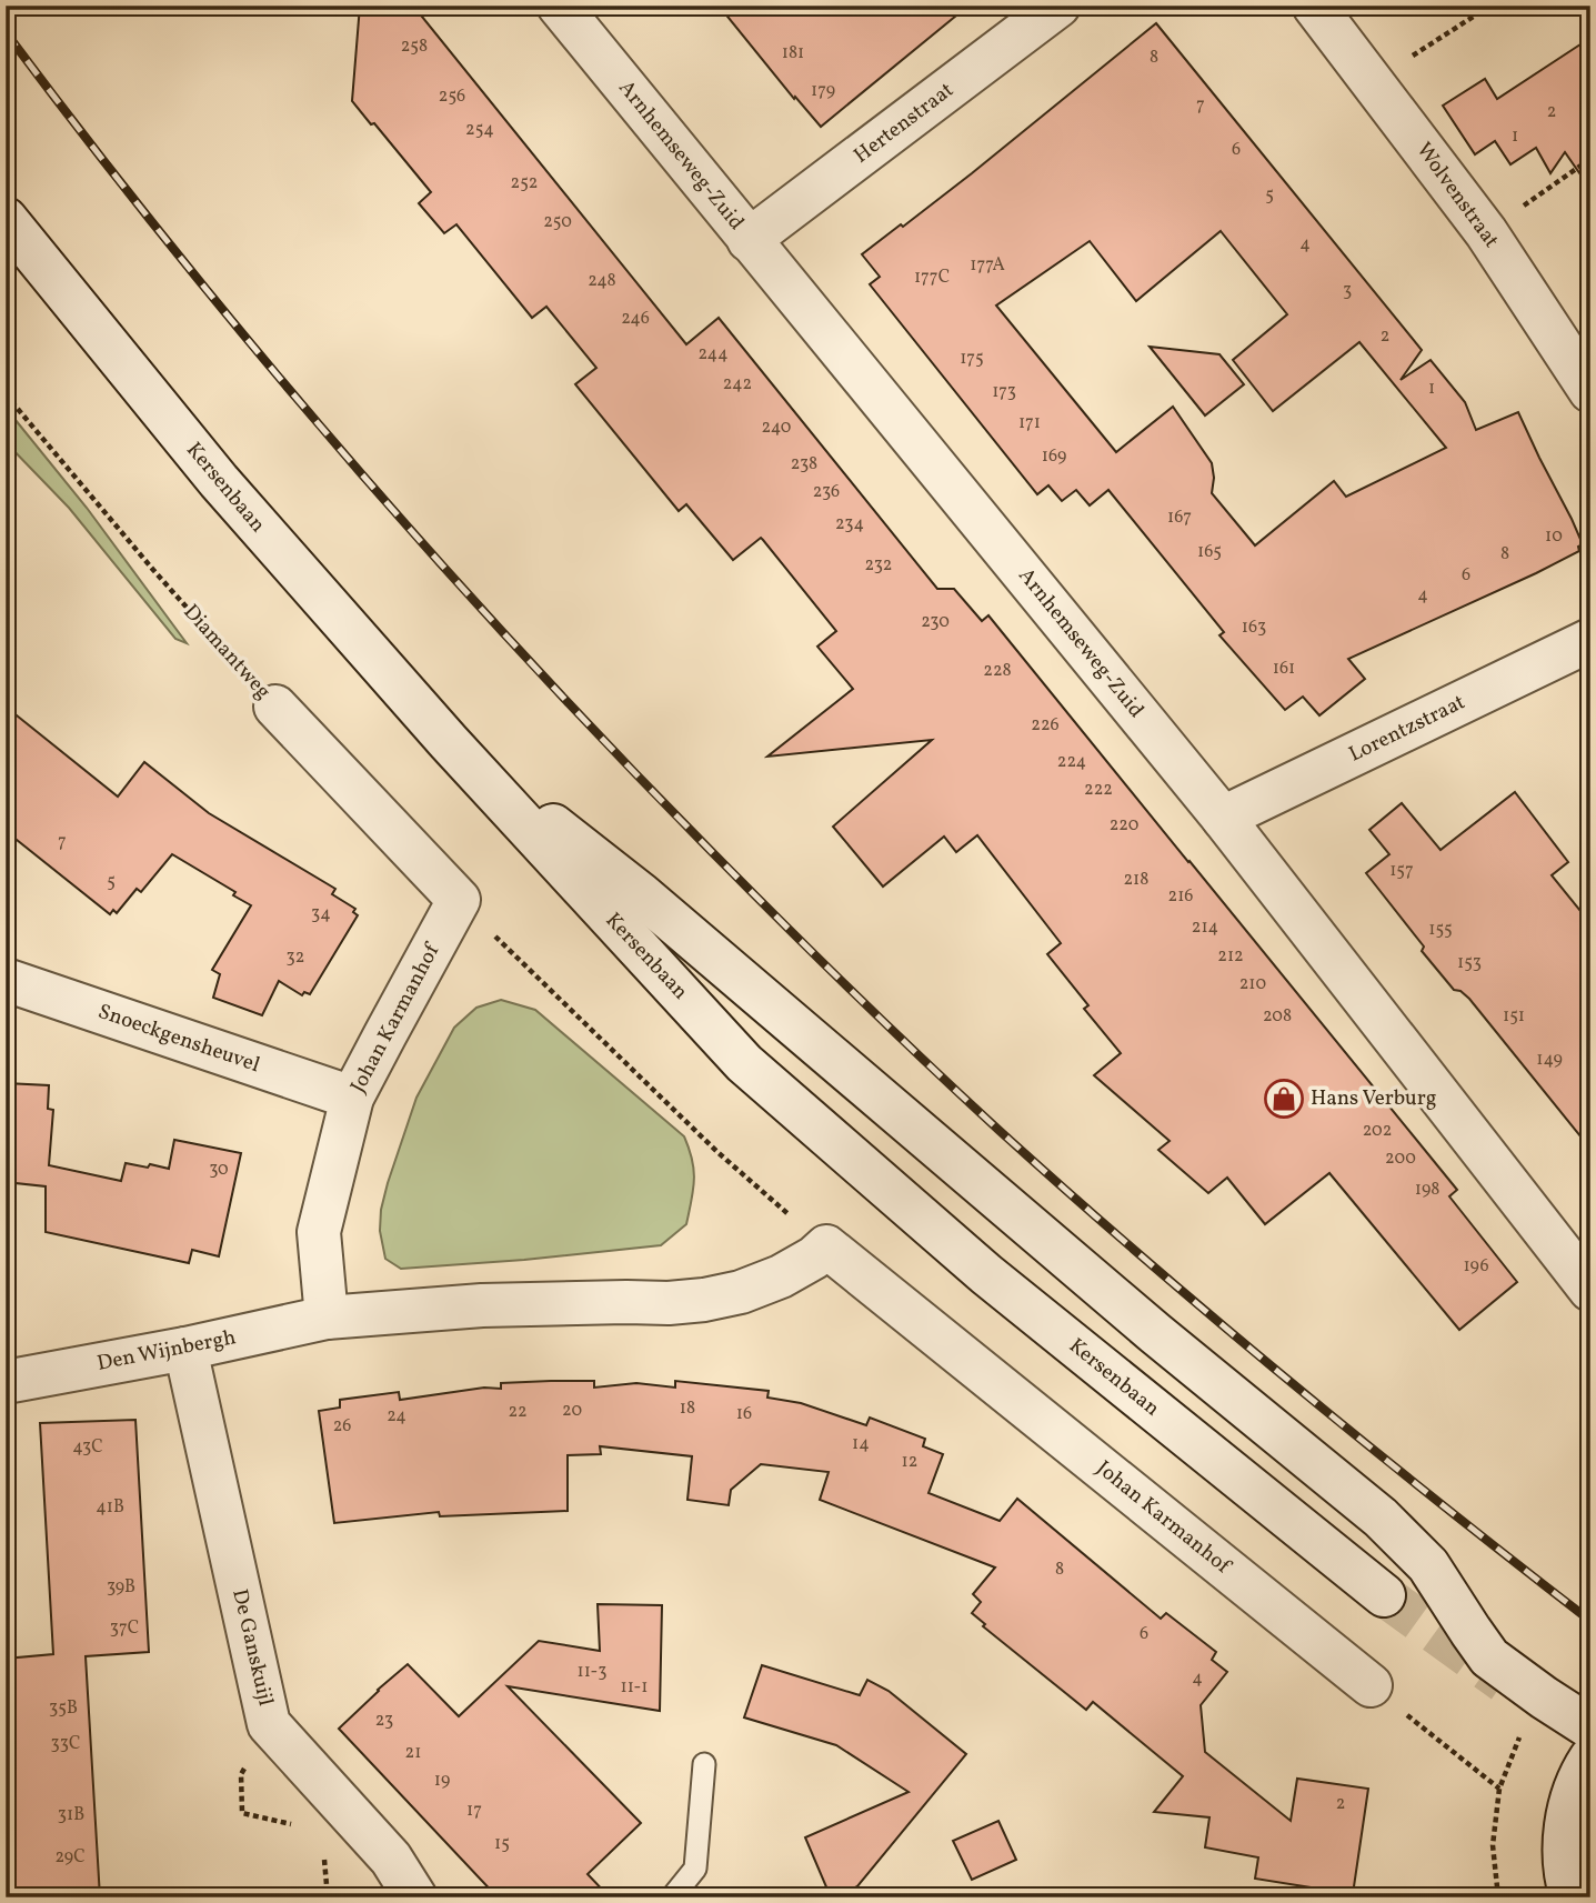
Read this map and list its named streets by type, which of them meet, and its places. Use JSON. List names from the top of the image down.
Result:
{
  "streets": {
    "street": [
      "Hertenstraat",
      "Arnhemseweg-Zuid",
      "Wolvenstraat",
      "Kersenbaan",
      "Diamantweg",
      "Lorentzstraat",
      "Johan Karmanhof",
      "Snoeckgensheuvel",
      "Den Wijnbergh",
      "De Ganskuijl"
    ]
  },
  "crossings": [
    ["Hertenstraat", "Arnhemseweg-Zuid"],
    ["Arnhemseweg-Zuid", "Lorentzstraat"],
    ["Diamantweg", "Johan Karmanhof"],
    ["Johan Karmanhof", "Snoeckgensheuvel"],
    ["Johan Karmanhof", "Den Wijnbergh"],
    ["Den Wijnbergh", "De Ganskuijl"]
  ],
  "places": {
    "shop": ["Hans Verburg"]
  },
  "house_numbers": [
    "258",
    "181",
    "8",
    "179",
    "256",
    "7",
    "2",
    "254",
    "1",
    "6",
    "252",
    "5",
    "250",
    "4",
    "177A",
    "177C",
    "248",
    "3",
    "246",
    "2",
    "244",
    "175",
    "242",
    "1",
    "173",
    "171",
    "240",
    "169",
    "238",
    "236",
    "167",
    "234",
    "10",
    "165",
    "8",
    "232",
    "6",
    "4",
    "230",
    "163",
    "161",
    "228",
    "226",
    "224",
    "222",
    "220",
    "7",
    "157",
    "218",
    "5",
    "216",
    "34",
    "214",
    "155",
    "212",
    "32",
    "153",
    "210",
    "208",
    "151",
    "149",
    "202",
    "200",
    "30",
    "198",
    "196",
    "18",
    "20",
    "22",
    "16",
    "24",
    "26",
    "14",
    "43C",
    "12",
    "41B",
    "8",
    "39B",
    "37C",
    "6",
    "11-3",
    "4",
    "11-1",
    "35B",
    "23",
    "33C",
    "21",
    "19",
    "2",
    "17",
    "31B",
    "15",
    "29C"
  ]
}
